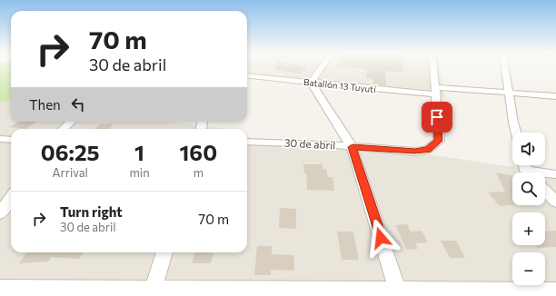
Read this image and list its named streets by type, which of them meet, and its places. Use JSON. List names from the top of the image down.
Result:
{
  "streets": {
    "street": ["Batallón 13 Tuyutí", "30 de abril"]
  },
  "crossings": [
    ["Batallón 13 Tuyutí", "30 de abril"]
  ],
  "page": {
    "turn": ["70 m", "30 de abril"],
    "then": "Then",
    "eta": [
      "06:25",
      "Arrival",
      "1",
      "min",
      "160",
      "m"
    ],
    "map_buttons": ["+", "−"],
    "list": [
      {
        "name": "Turn right",
        "note": "30 de abril",
        "value": "70 m"
      }
    ]
  }
}
